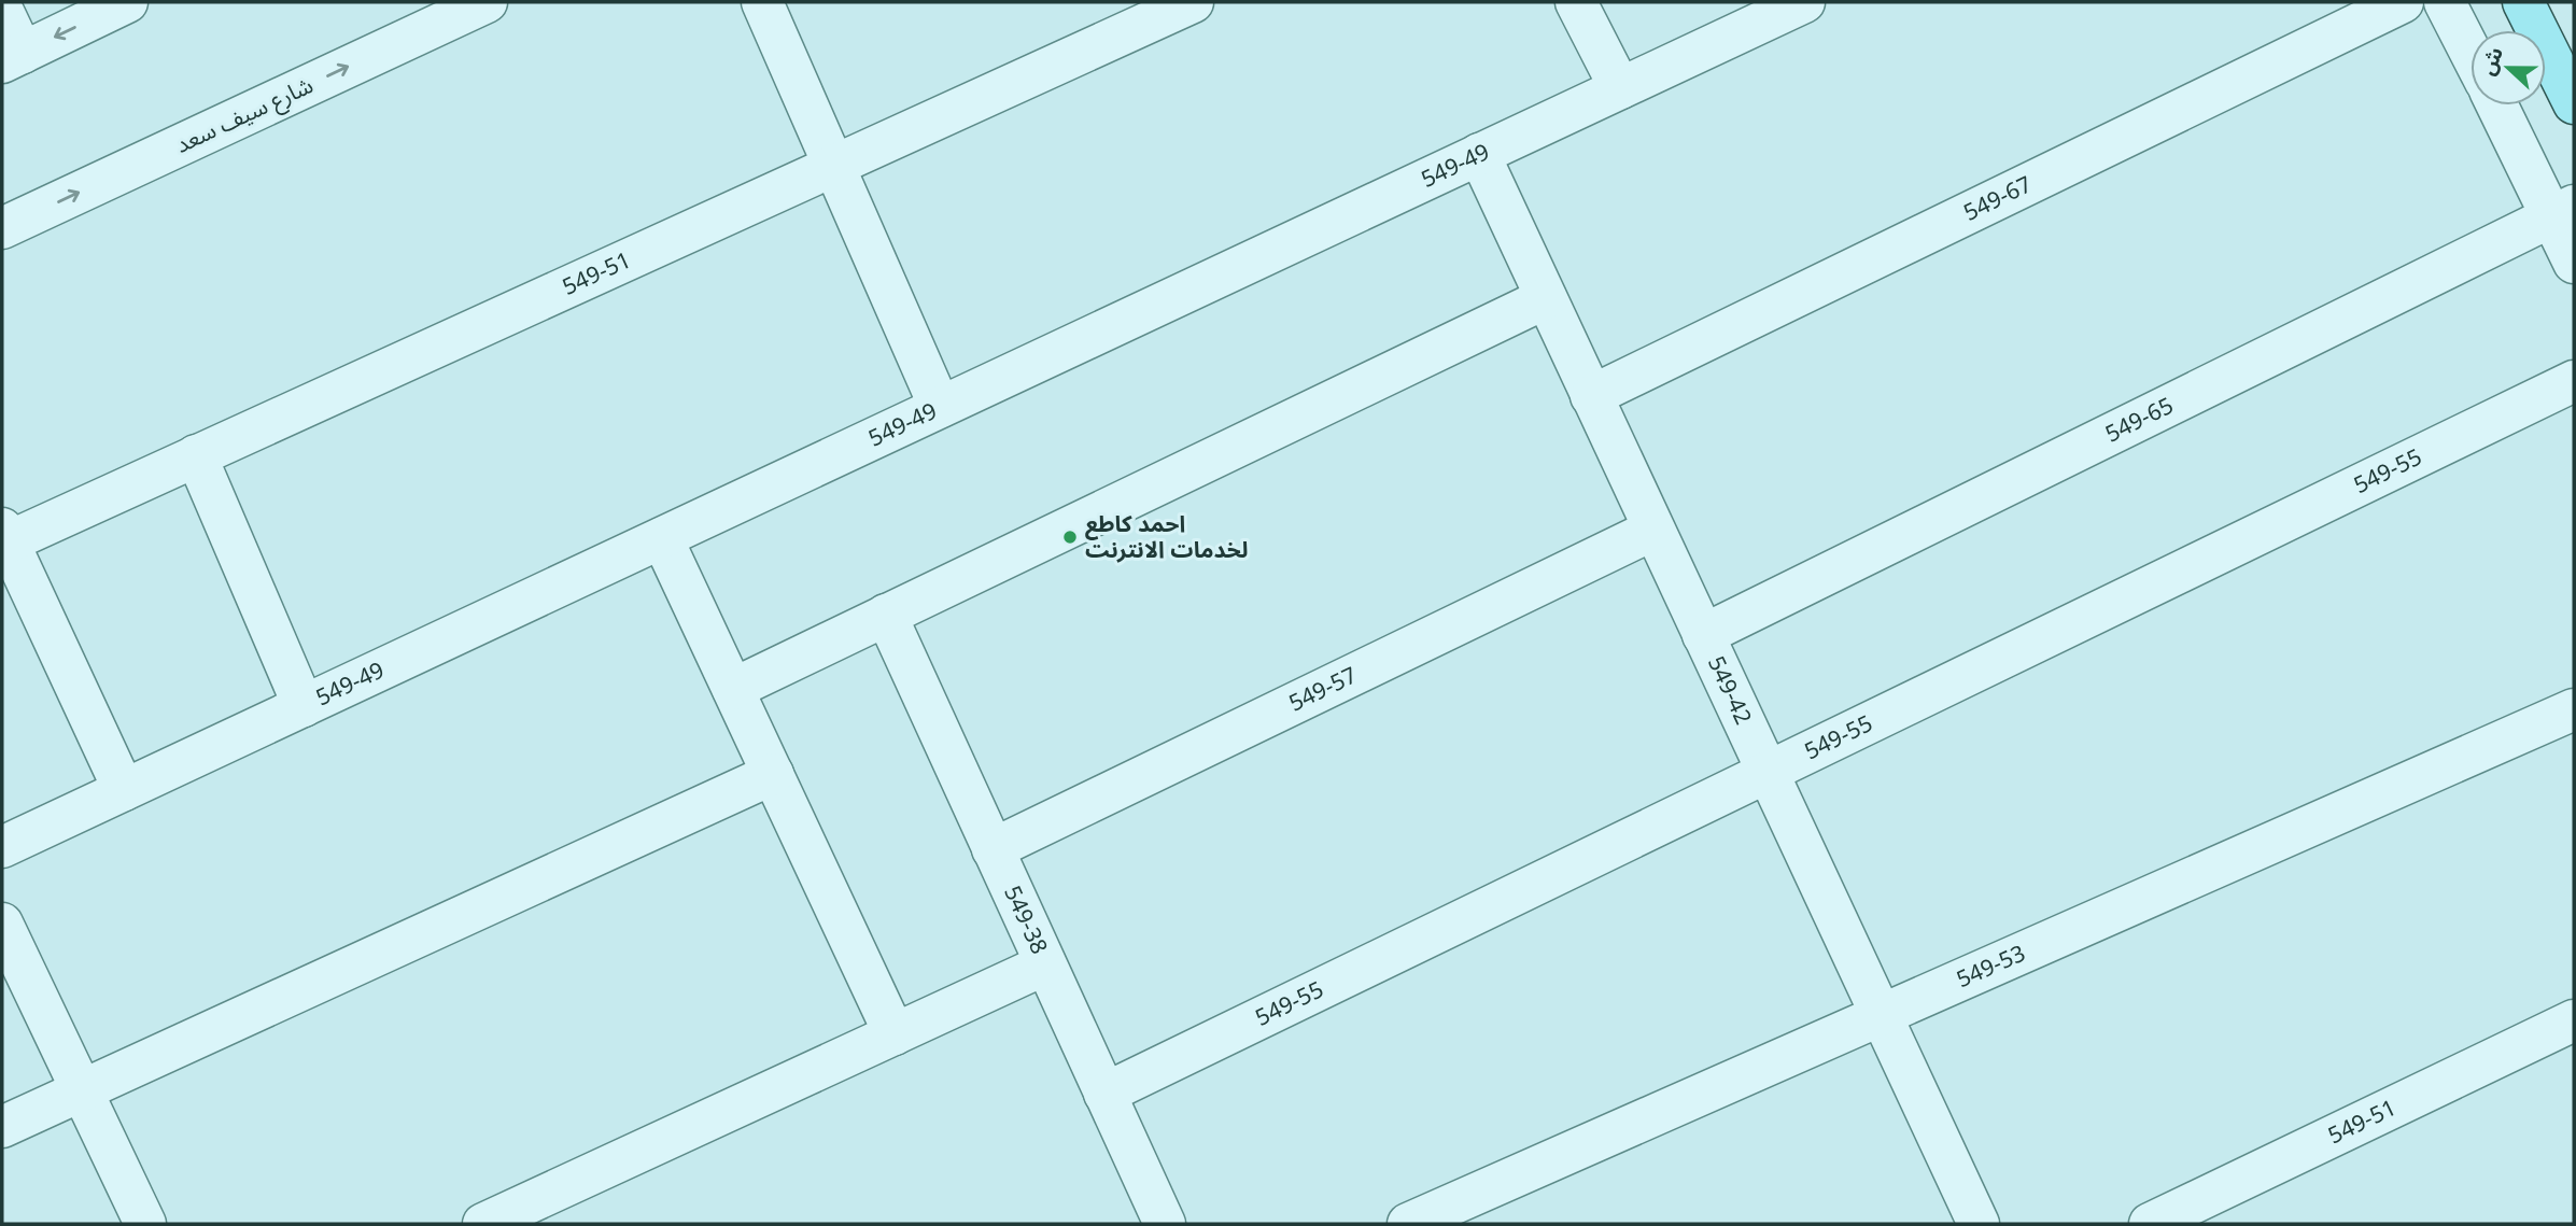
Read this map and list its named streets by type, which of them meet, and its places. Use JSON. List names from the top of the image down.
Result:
{
  "streets": {
    "street": [
      "شارع سيف سعد",
      "549-49",
      "549-67",
      "549-51",
      "549-65",
      "549-55",
      "549-57",
      "549-42",
      "549-38",
      "549-53"
    ]
  },
  "crossings": [
    ["549-49", "549-42"],
    ["549-67", "549-42"],
    ["549-65", "549-42"],
    ["549-55", "549-42"],
    ["549-55", "549-38"],
    ["549-57", "549-42"],
    ["549-57", "549-38"],
    ["549-42", "549-53"]
  ],
  "one_way": ["شارع سيف سعد"],
  "places": ["احمد كاطع لخدمات الانترنت"],
  "north": "left"
}
